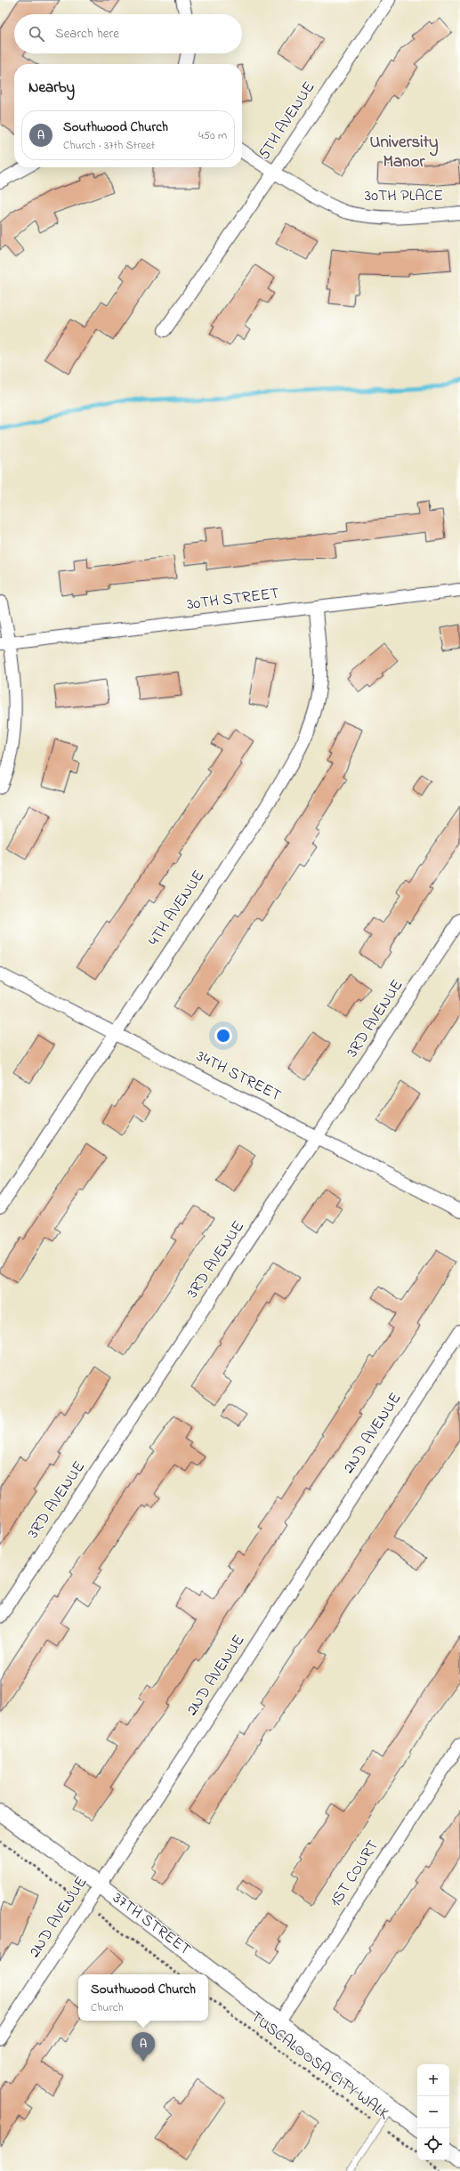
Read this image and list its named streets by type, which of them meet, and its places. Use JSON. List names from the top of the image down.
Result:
{
  "streets": {
    "street": [
      "5TH AVENUE",
      "30TH PLACE",
      "30TH STREET",
      "4TH AVENUE",
      "3RD AVENUE",
      "34TH STREET",
      "2ND AVENUE",
      "1ST COURT",
      "37TH STREET"
    ],
    "path": ["TUSCALOOSA CITY WALK"]
  },
  "crossings": [
    ["5TH AVENUE", "30TH PLACE"],
    ["30TH STREET", "4TH AVENUE"],
    ["4TH AVENUE", "34TH STREET"],
    ["3RD AVENUE", "34TH STREET"],
    ["2ND AVENUE", "37TH STREET"],
    ["1ST COURT", "37TH STREET"]
  ],
  "districts": ["University Manor"],
  "page": {
    "search": "Search here",
    "heading": "Nearby",
    "list": [
      {
        "mark": "A",
        "name": "Southwood Church",
        "note": "Church · 37th Street",
        "value": "450 m"
      }
    ],
    "popup": ["Southwood Church", "Church"],
    "pins": "A",
    "map_buttons": ["+", "−"]
  }
}
